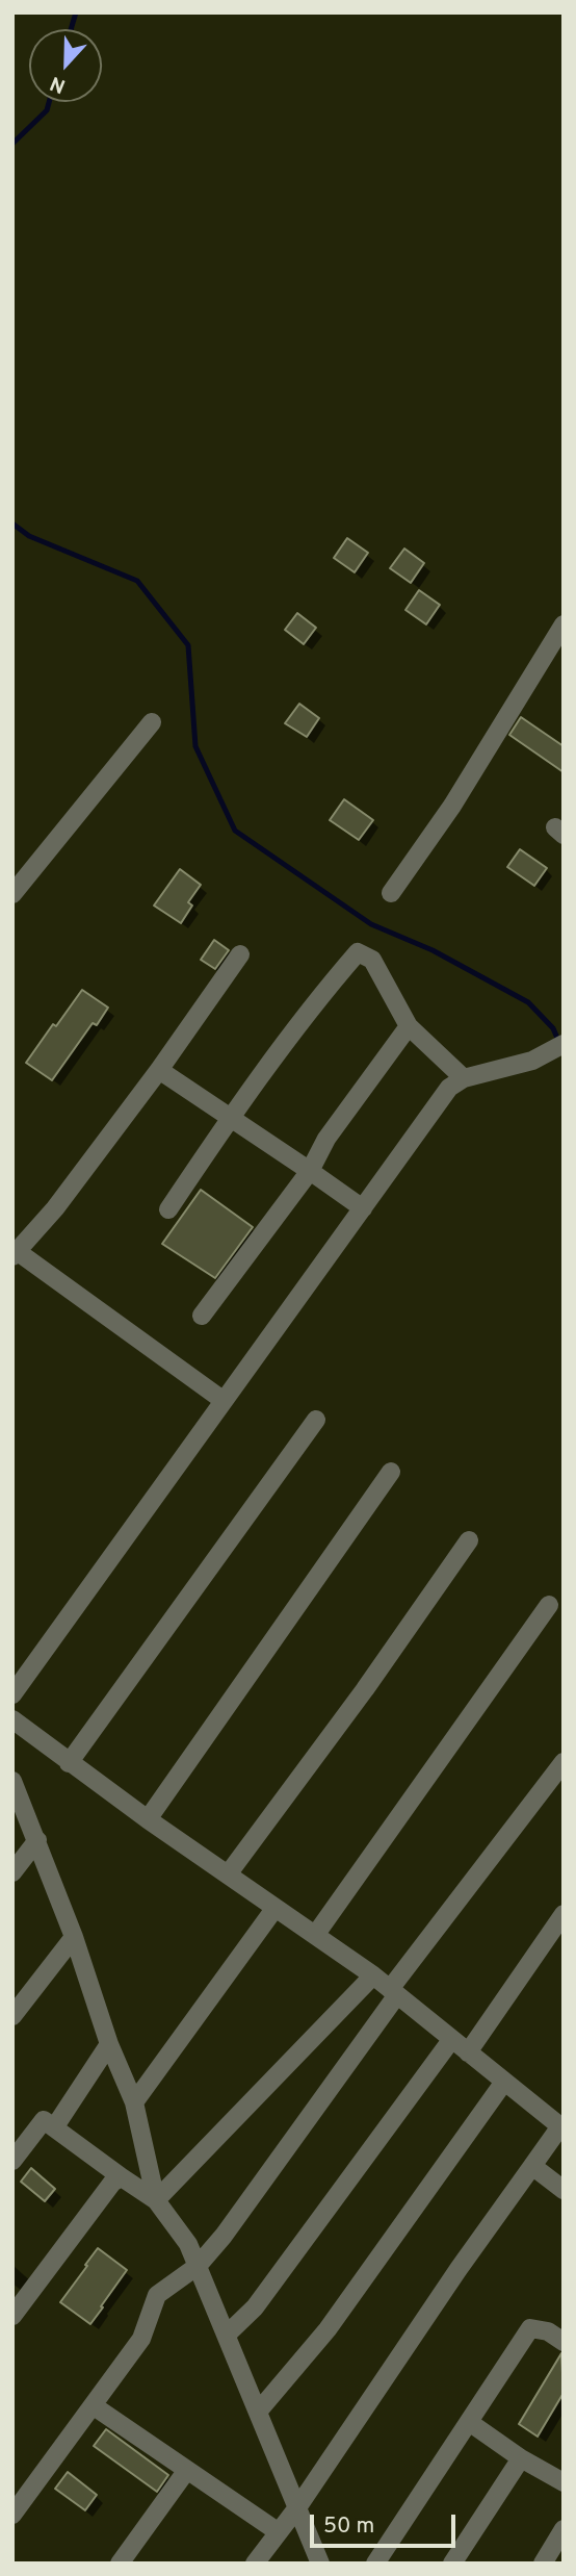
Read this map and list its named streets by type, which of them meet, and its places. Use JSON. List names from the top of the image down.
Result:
{
  "scale_bar": "50 m",
  "north": "bottom"
}
